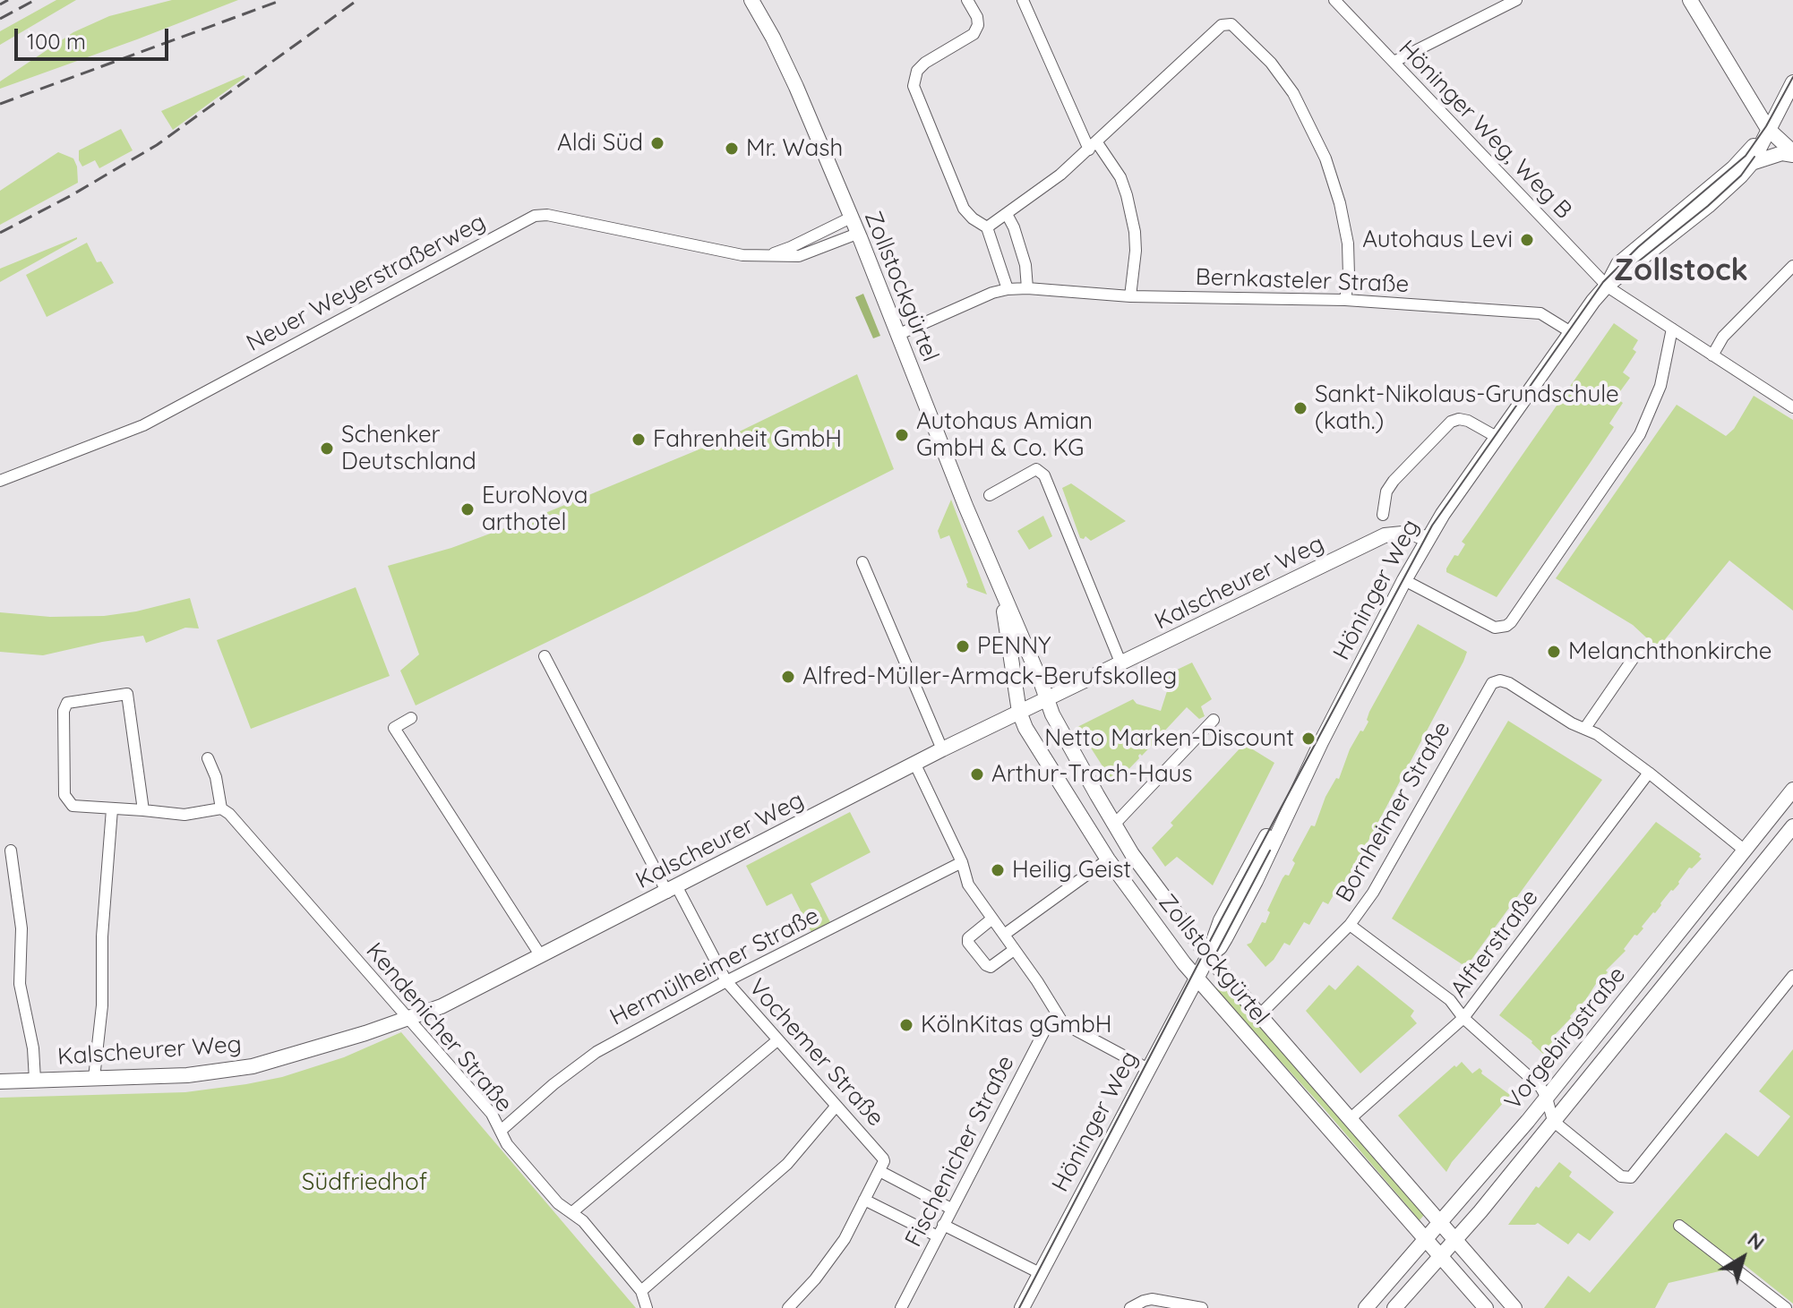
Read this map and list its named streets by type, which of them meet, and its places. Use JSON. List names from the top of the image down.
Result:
{
  "streets": {
    "street": [
      "Höninger Weg, Weg B",
      "Bernkasteler Straße",
      "Neuer Weyerstraßerweg",
      "Zollstockgürtel",
      "Kalscheurer Weg",
      "Höninger Weg",
      "Bornheimer Straße",
      "Alfterstraße",
      "Hermülheimer Straße",
      "Kendenicher Straße",
      "Vorgebirgstraße",
      "Vochemer Straße",
      "Fischenicher Straße"
    ]
  },
  "crossings": [
    ["Höninger Weg, Weg B", "Höninger Weg"],
    ["Bernkasteler Straße", "Zollstockgürtel"],
    ["Bernkasteler Straße", "Höninger Weg"],
    ["Neuer Weyerstraßerweg", "Zollstockgürtel"],
    ["Zollstockgürtel", "Kalscheurer Weg"],
    ["Zollstockgürtel", "Höninger Weg"],
    ["Zollstockgürtel", "Bornheimer Straße"],
    ["Zollstockgürtel", "Alfterstraße"],
    ["Zollstockgürtel", "Vorgebirgstraße"],
    ["Kalscheurer Weg", "Höninger Weg"],
    ["Kalscheurer Weg", "Kendenicher Straße"],
    ["Kalscheurer Weg", "Vochemer Straße"],
    ["Hermülheimer Straße", "Kendenicher Straße"],
    ["Hermülheimer Straße", "Vochemer Straße"]
  ],
  "districts": ["Zollstock"],
  "parks": ["Südfriedhof"],
  "places": [
    "Aldi Süd",
    "Mr. Wash",
    "Autohaus Levi",
    "Sankt-Nikolaus-Grundschule (kath.)",
    "Autohaus Amian GmbH & Co. KG",
    "Fahrenheit GmbH",
    "Schenker Deutschland",
    "EuroNova arthotel",
    "PENNY",
    "Melanchthonkirche",
    "Alfred-Müller-Armack-Berufskolleg",
    "Netto Marken-Discount",
    "Arthur-Trach-Haus",
    "Heilig Geist",
    "KölnKitas gGmbH"
  ],
  "scale_bar": "100 m",
  "north": "top right"
}
